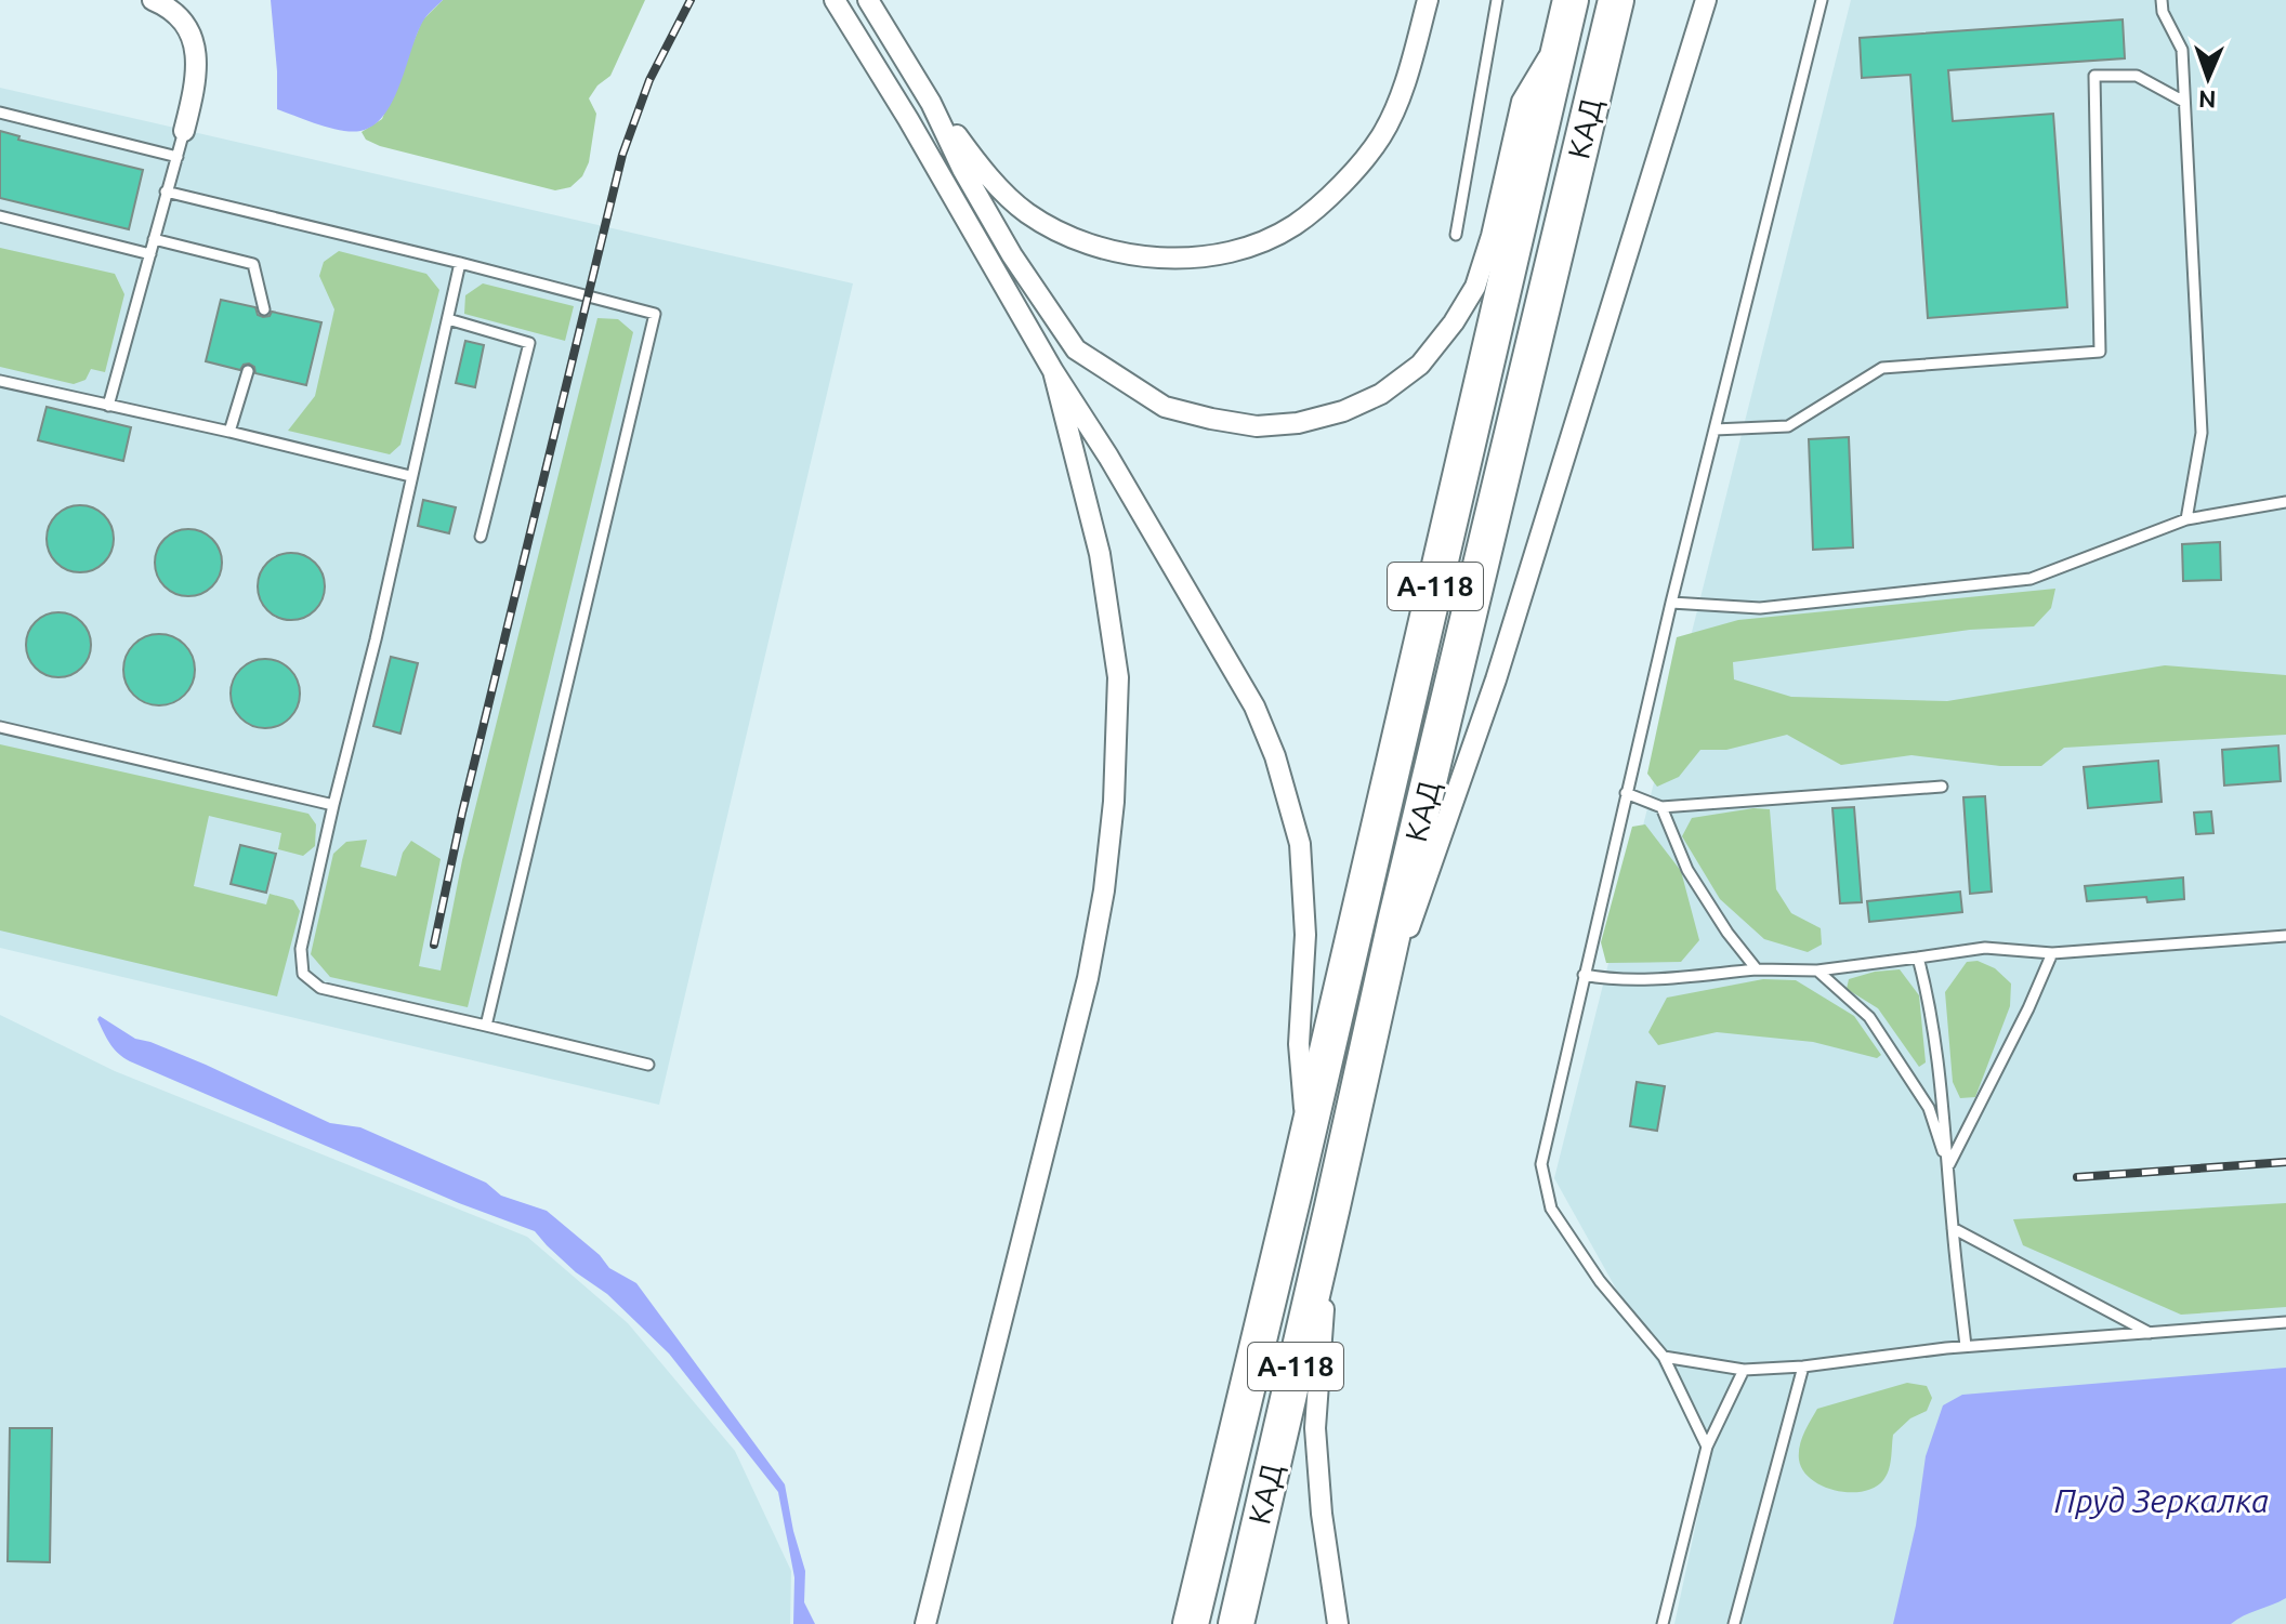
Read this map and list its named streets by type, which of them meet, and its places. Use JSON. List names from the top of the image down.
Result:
{
  "streets": {
    "highway": ["КАД", "А-118"]
  },
  "water": ["Пруд Зеркалка"],
  "north": "bottom"
}
